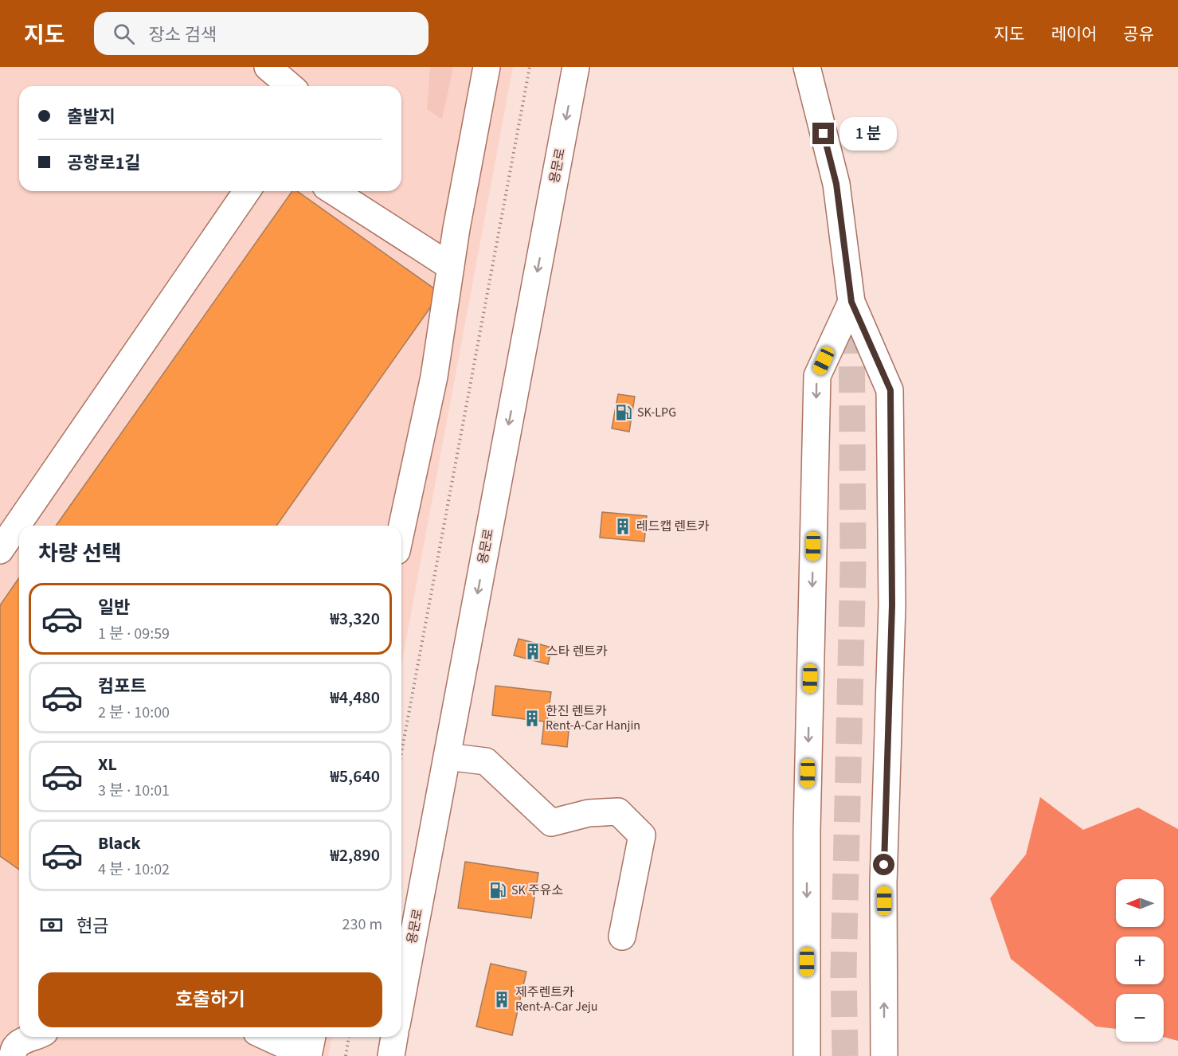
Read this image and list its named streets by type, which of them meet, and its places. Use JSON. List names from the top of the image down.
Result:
{
  "streets": {
    "street": ["용문로"]
  },
  "places": {
    "fuel station": ["SK-LPG", "SK 주유소"],
    "building": [
      "레드캡 렌트카",
      "스타 렌트카",
      "한진 렌트카 Rent-A-Car Hanjin",
      "제주렌트카 Rent-A-Car Jeju"
    ]
  },
  "north": "left",
  "page": {
    "header": "지도",
    "search": "장소 검색",
    "nav": ["지도", "레이어", "공유"],
    "banner": ["출발지", "공항로1길"],
    "bubble": "1 분",
    "heading": "차량 선택",
    "list": [
      {
        "name": "일반",
        "note": "1 분 · 09:59",
        "value": "₩3,320"
      },
      {
        "name": "컴포트",
        "note": "2 분 · 10:00",
        "value": "₩4,480"
      },
      {
        "name": "XL",
        "note": "3 분 · 10:01",
        "value": "₩5,640"
      },
      {
        "name": "Black",
        "note": "4 분 · 10:02",
        "value": "₩2,890"
      }
    ],
    "map_buttons": ["+", "−"],
    "pay": ["현금", "230 m"],
    "buttons": "호출하기"
  }
}
